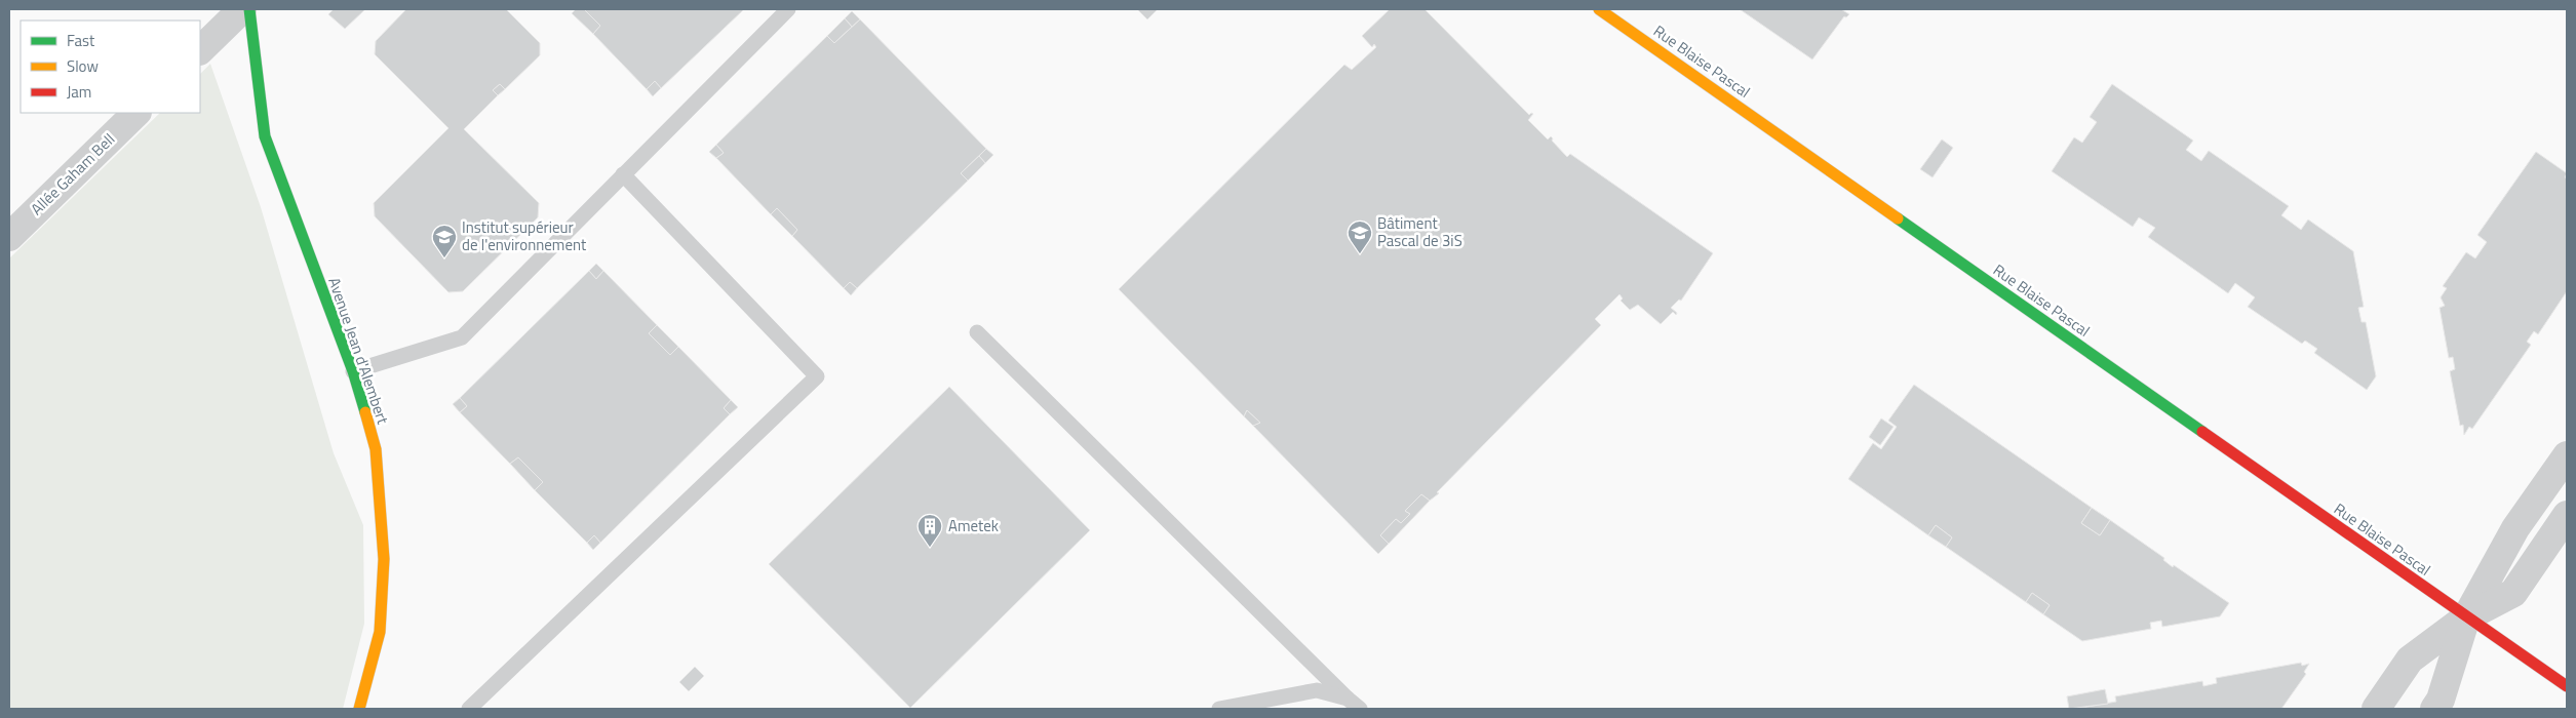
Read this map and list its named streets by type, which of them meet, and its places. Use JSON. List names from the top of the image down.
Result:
{
  "streets": {
    "street": ["Rue Blaise Pascal", "Allée Gaham Bell", "Avenue Jean d'Alembert"]
  },
  "places": {
    "school or university": ["Bâtiment Pascal de 3iS", "Institut supérieur de l'environnement"],
    "building": ["Ametek"]
  },
  "legend": ["Fast", "Slow", "Jam"]
}
